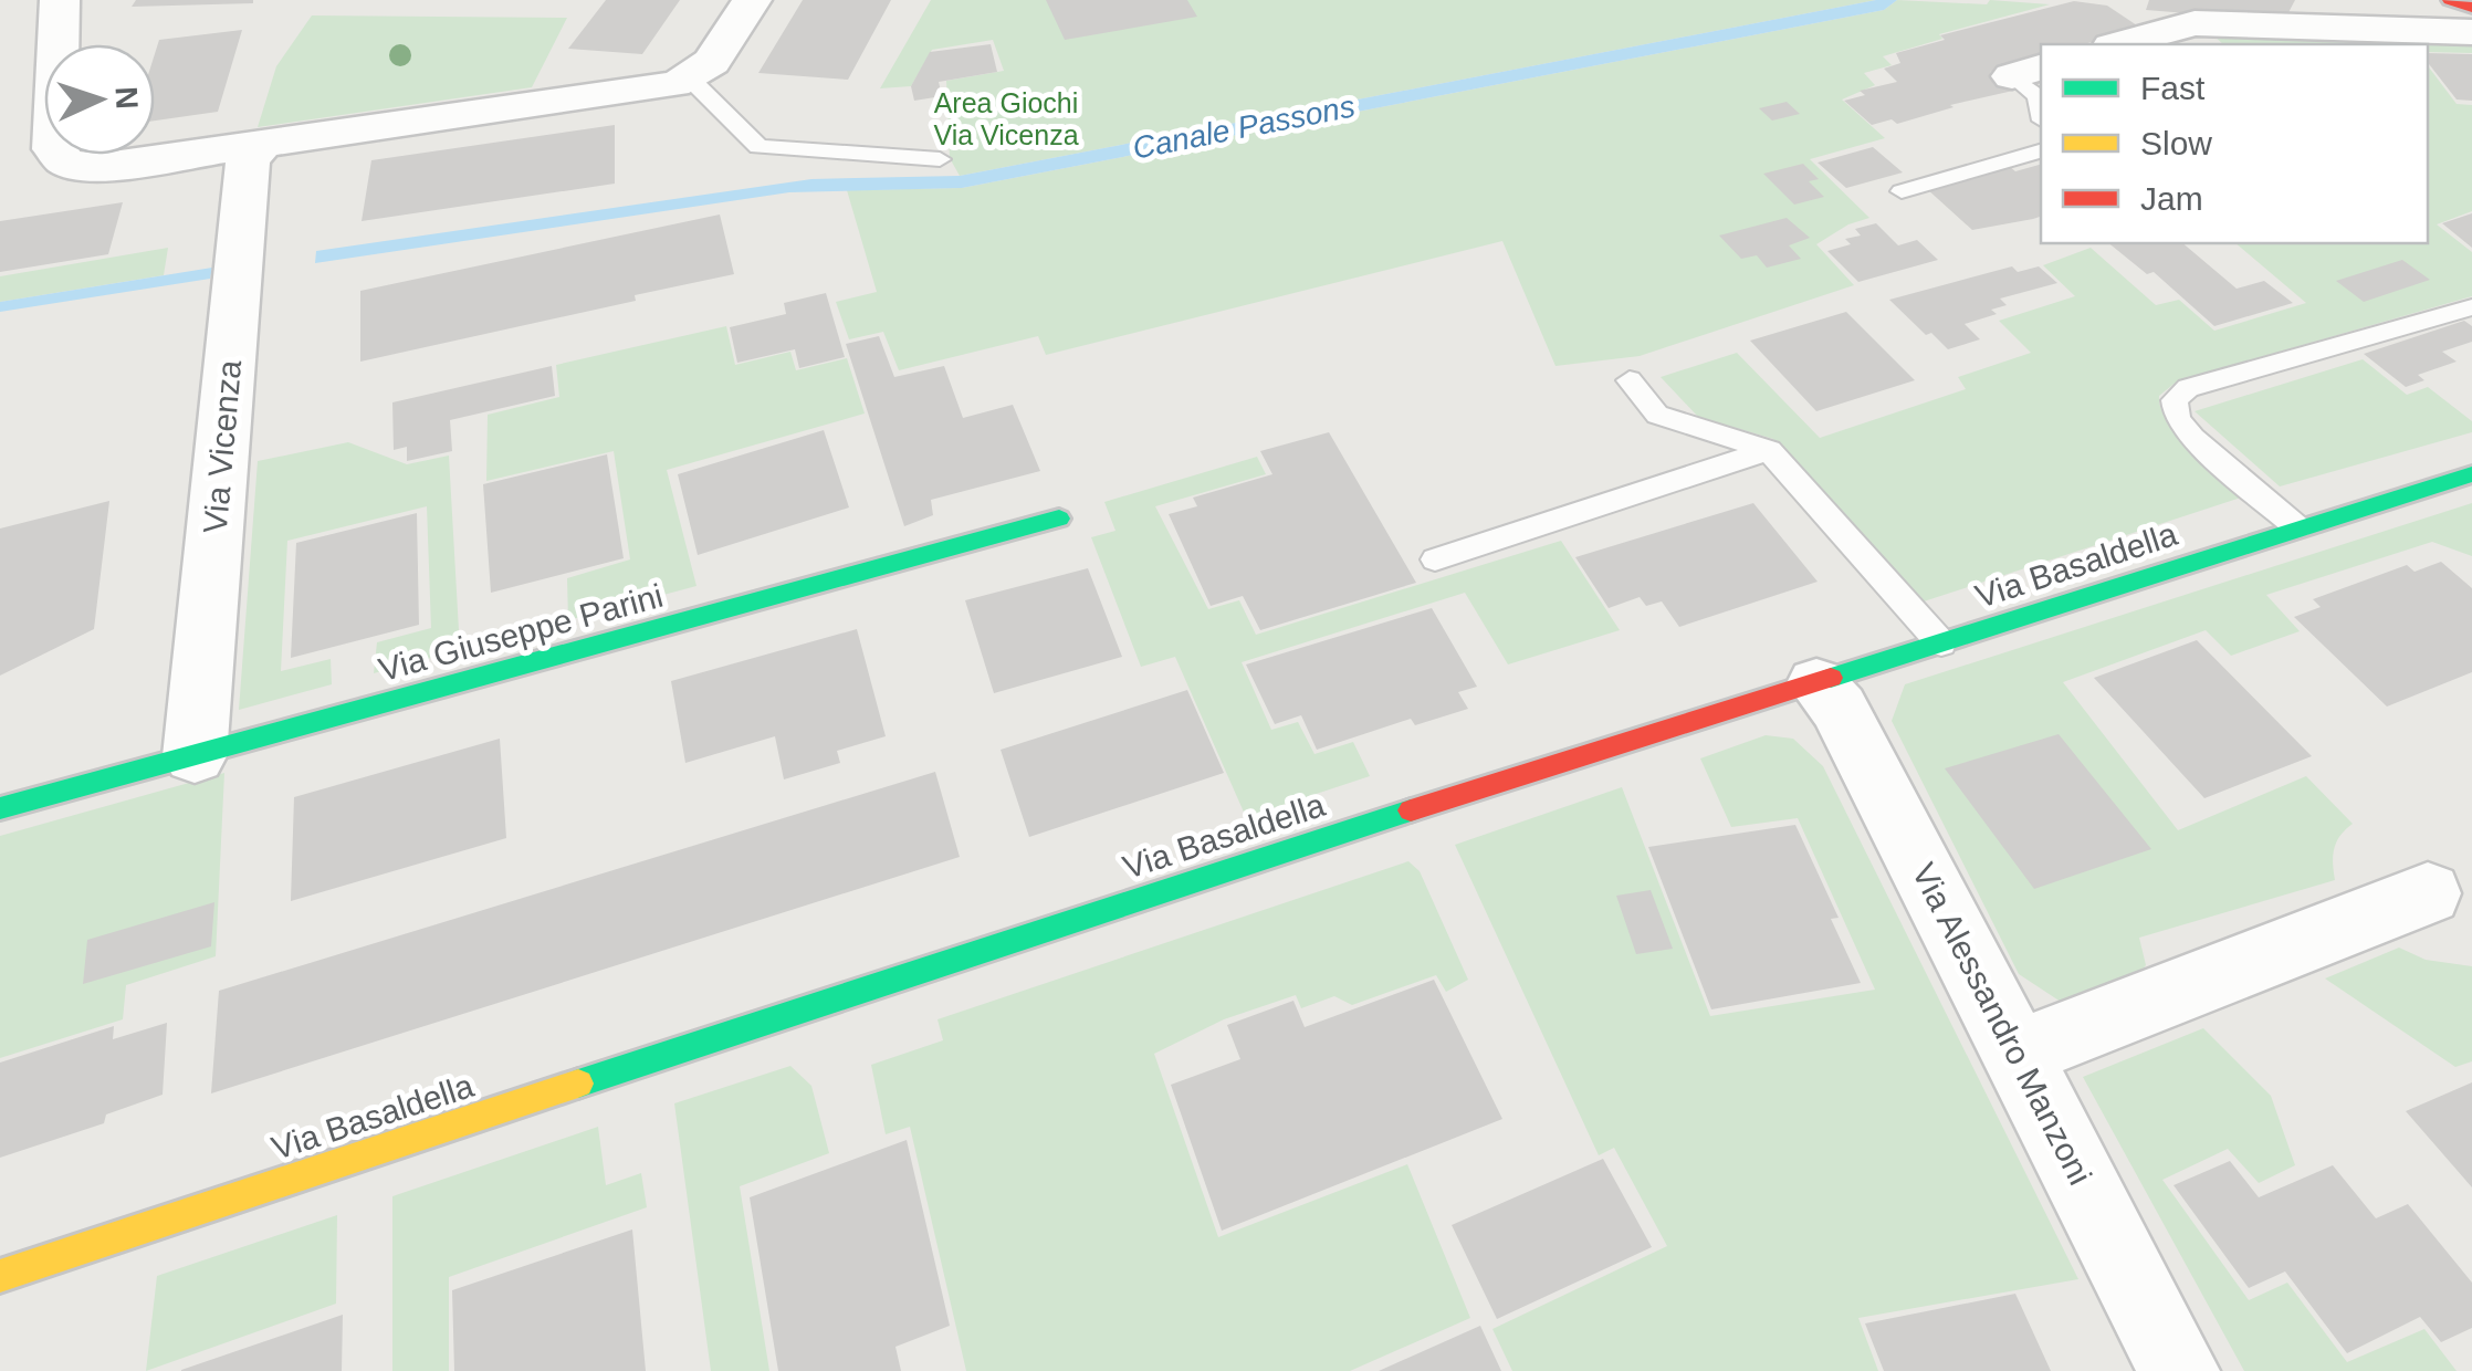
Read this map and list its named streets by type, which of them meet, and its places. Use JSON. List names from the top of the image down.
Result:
{
  "streets": {
    "street": [
      "Via Vicenza",
      "Via Basaldella",
      "Via Giuseppe Parini",
      "Via Alessandro Manzoni"
    ]
  },
  "crossings": [
    ["Via Vicenza", "Via Giuseppe Parini"],
    ["Via Basaldella", "Via Alessandro Manzoni"]
  ],
  "water": ["Canale Passons"],
  "parks": ["Area Giochi Via Vicenza"],
  "legend": ["Fast", "Slow", "Jam"],
  "north": "right"
}
